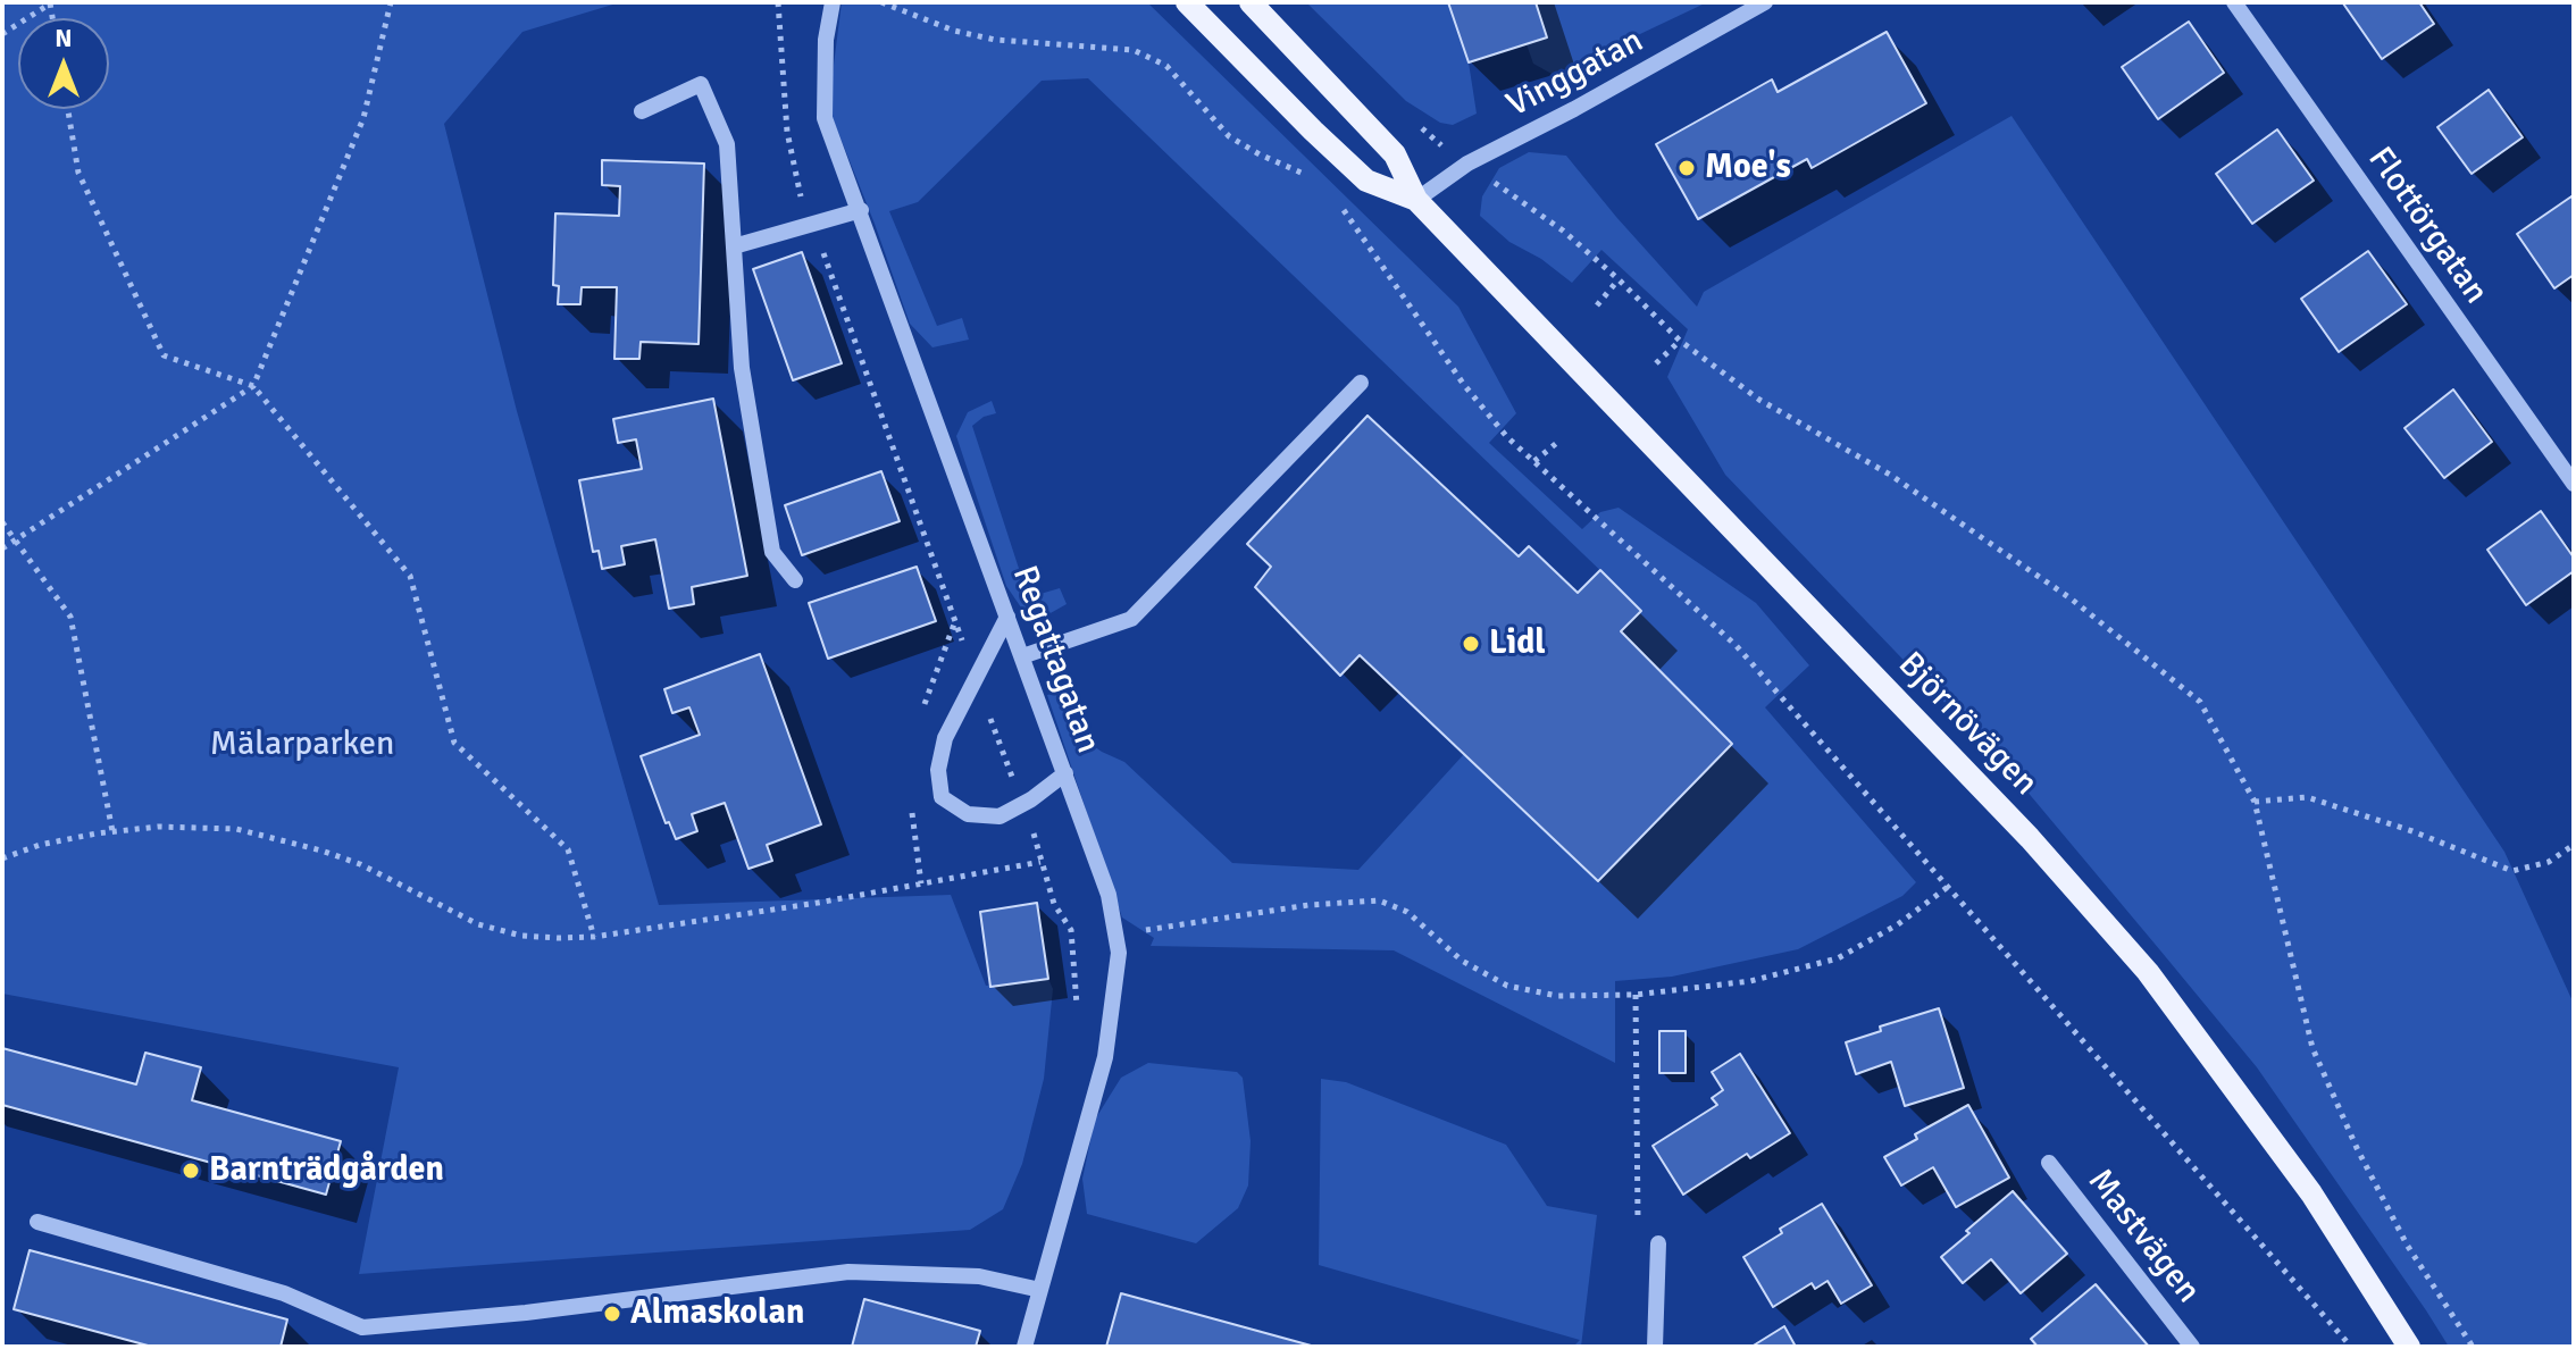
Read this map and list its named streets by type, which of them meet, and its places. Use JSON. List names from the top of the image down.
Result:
{
  "streets": {
    "main road": ["Björnövägen"],
    "street": [
      "Vinggatan",
      "Flottörgatan",
      "Regattagatan",
      "Mastvägen"
    ]
  },
  "crossings": [
    ["Vinggatan", "Björnövägen"]
  ],
  "parks": ["Mälarparken"],
  "places": [
    "Moe's",
    "Lidl",
    "Barnträdgården",
    "Almaskolan"
  ],
  "north": "top"
}
